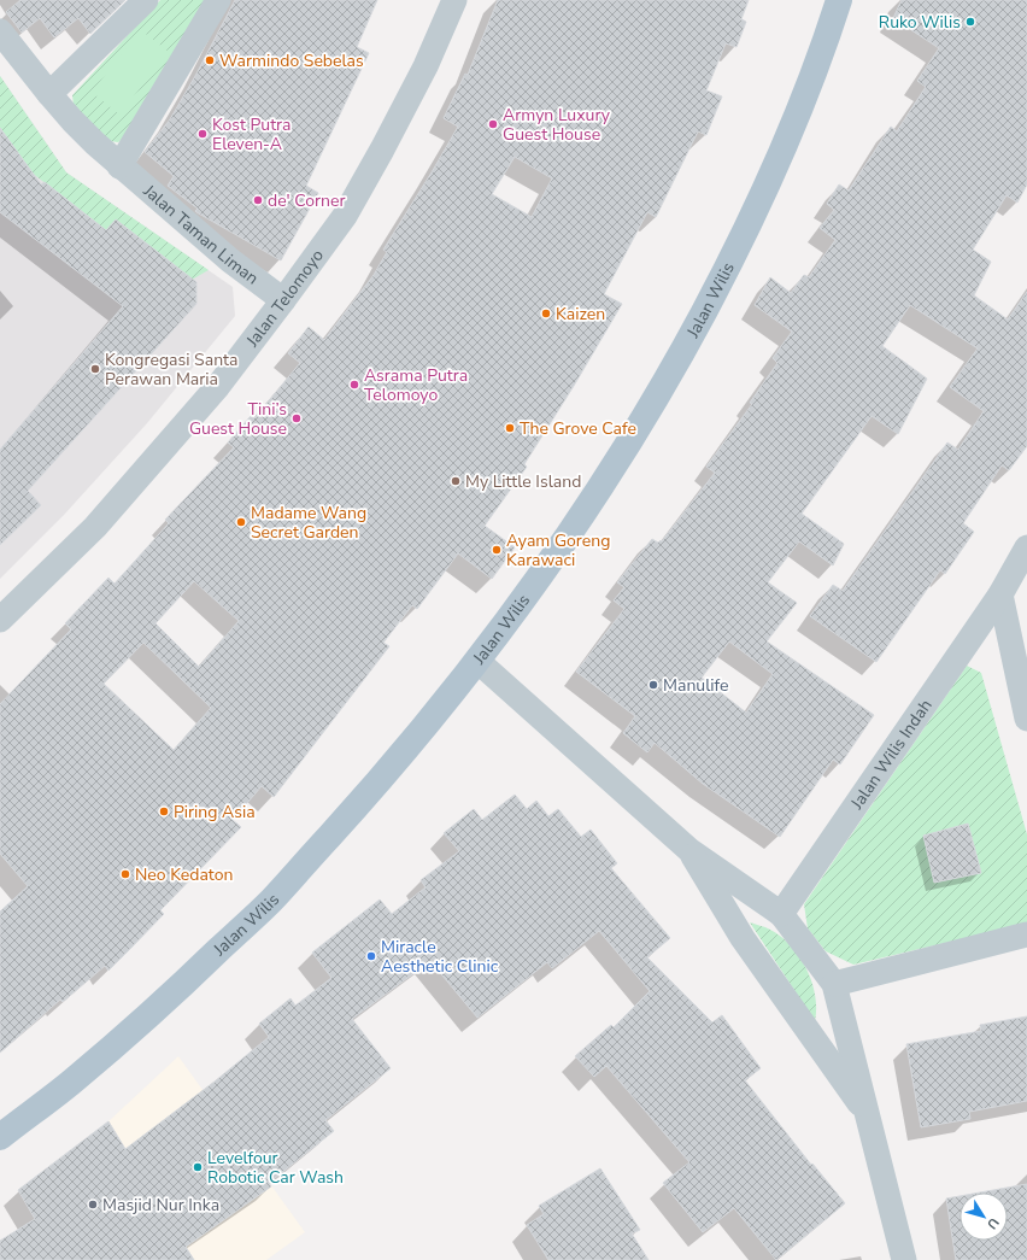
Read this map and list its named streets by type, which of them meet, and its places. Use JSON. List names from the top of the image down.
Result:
{
  "streets": {
    "main road": ["Jalan Wilis"],
    "street": ["Jalan Taman Liman", "Jalan Telomoyo", "Jalan Wilis Indah"]
  },
  "crossings": [
    ["Jalan Taman Liman", "Jalan Telomoyo"]
  ],
  "places": [
    "Ruko Wilis",
    "Warmindo Sebelas",
    "Armyn Luxury Guest House",
    "Kost Putra Eleven-A",
    "de' Corner",
    "Kaizen",
    "Kongregasi Santa Perawan Maria",
    "Asrama Putra Telomoyo",
    "Tini’s Guest House",
    "The Grove Cafe",
    "My Little Island",
    "Madame Wang Secret Garden",
    "Ayam Goreng Karawaci",
    "Manulife",
    "Piring Asia",
    "Neo Kedaton",
    "Miracle Aesthetic Clinic",
    "Levelfour Robotic Car Wash",
    "Masjid Nur Inka"
  ],
  "north": "bottom right"
}
